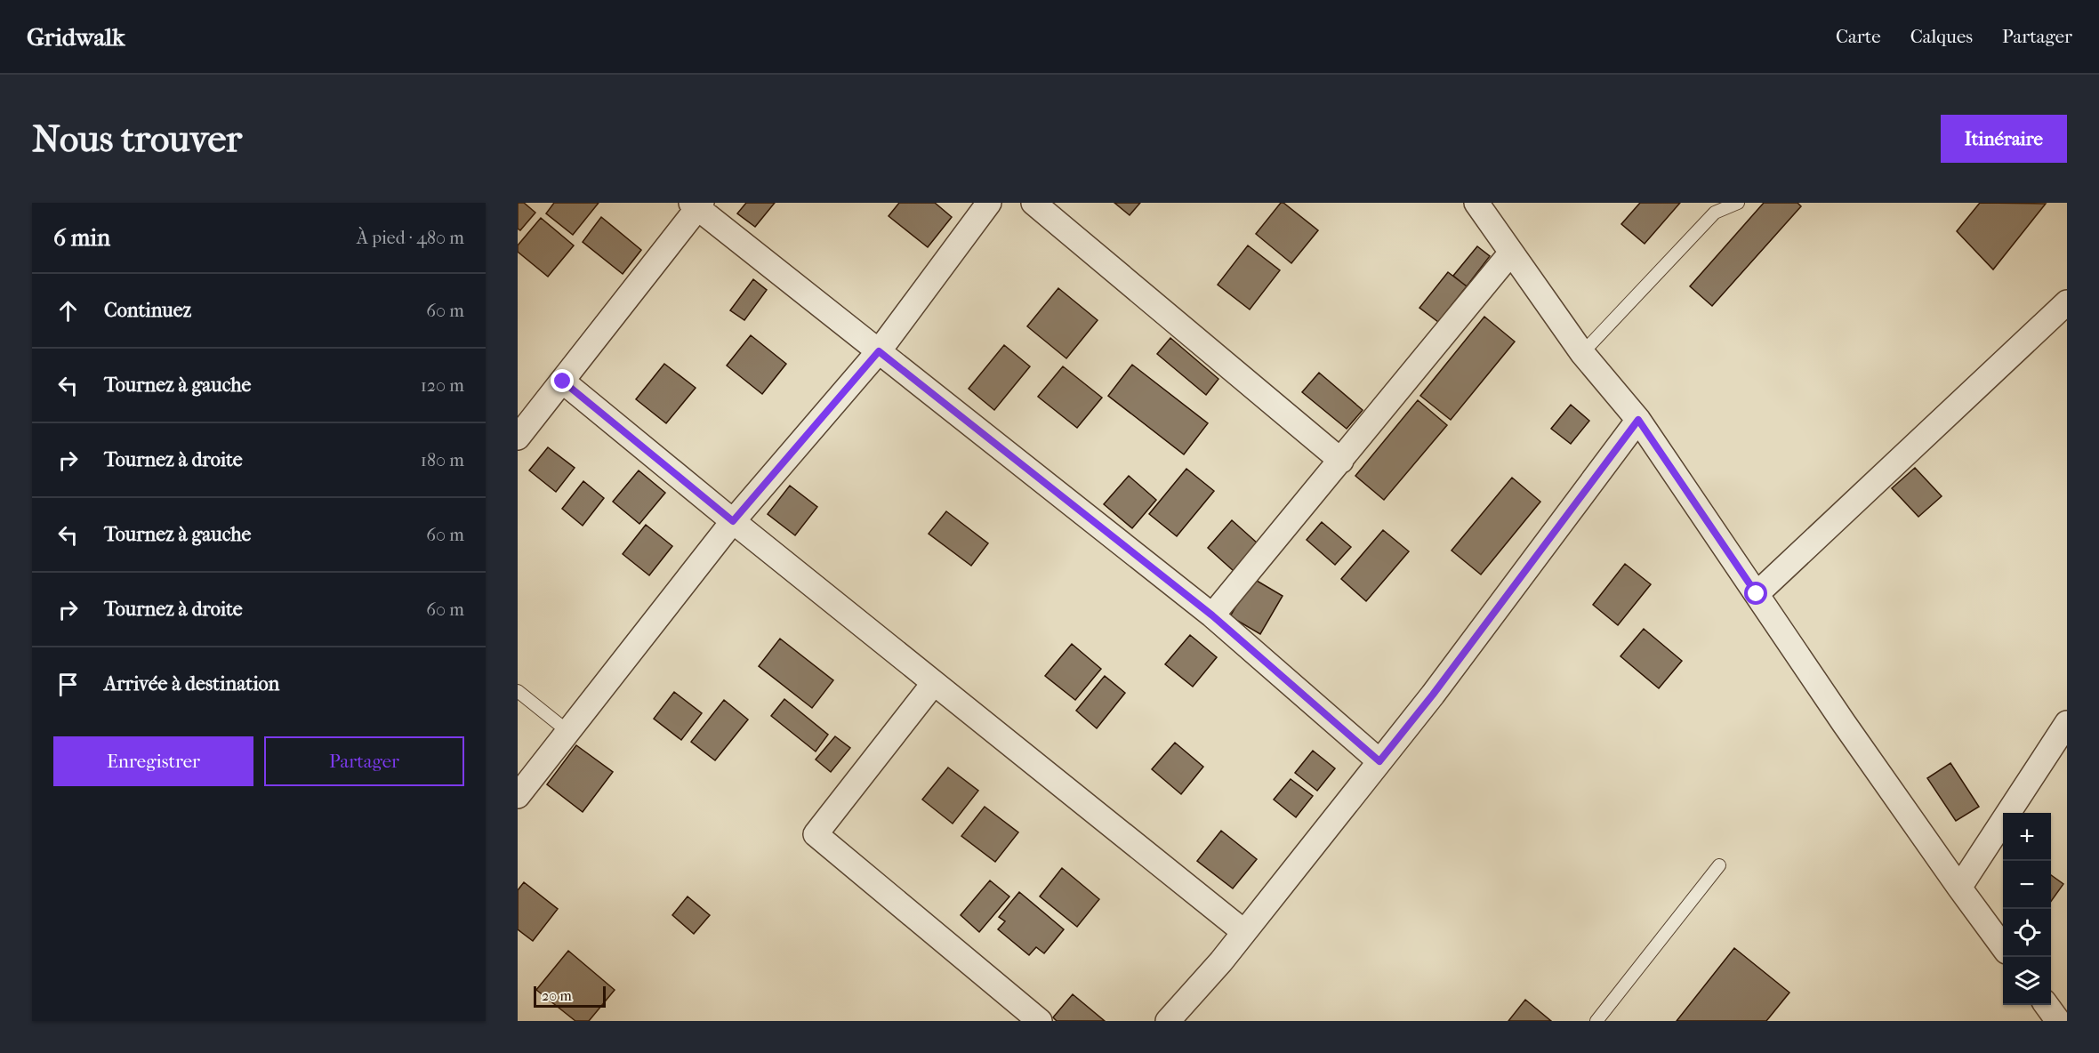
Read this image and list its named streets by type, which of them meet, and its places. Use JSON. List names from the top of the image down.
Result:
{
  "scale_bar": "20 m",
  "page": {
    "header": "Gridwalk",
    "nav": ["Carte", "Calques", "Partager"],
    "buttons": [
      "Itinéraire",
      ["Enregistrer", "Partager"]
    ],
    "title": "Nous trouver",
    "heading": ["6 min", "À pied · 480 m"],
    "list": [
      ["Continuez", "60 m"],
      ["Tournez à gauche", "120 m"],
      ["Tournez à droite", "180 m"],
      ["Tournez à gauche", "60 m"],
      ["Tournez à droite", "60 m"],
      "Arrivée à destination"
    ],
    "map_buttons": ["+", "−"],
    "scale": "20 m"
  }
}
